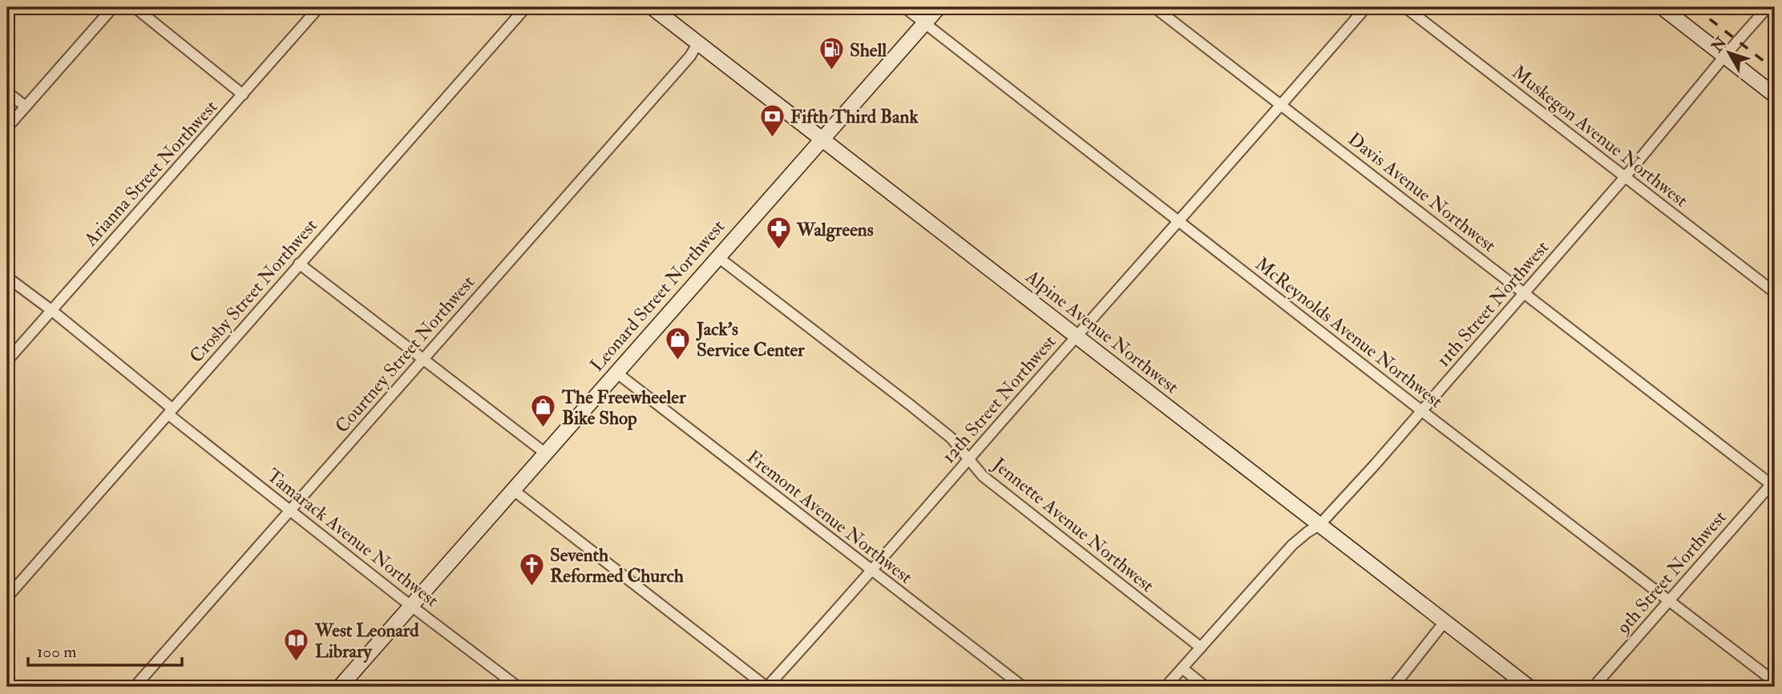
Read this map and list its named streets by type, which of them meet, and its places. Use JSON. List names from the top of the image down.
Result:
{
  "streets": {
    "main road": ["Leonard Street Northwest", "Alpine Avenue Northwest"],
    "street": [
      "Muskegon Avenue Northwest",
      "Arianna Street Northwest",
      "Davis Avenue Northwest",
      "Crosby Street Northwest",
      "11th Street Northwest",
      "McReynolds Avenue Northwest",
      "Courtney Street Northwest",
      "12th Street Northwest",
      "Fremont Avenue Northwest",
      "Jennette Avenue Northwest",
      "Tamarack Avenue Northwest",
      "9th Street Northwest"
    ]
  },
  "crossings": [
    ["Muskegon Avenue Northwest", "11th Street Northwest"],
    ["Arianna Street Northwest", "Tamarack Avenue Northwest"],
    ["Davis Avenue Northwest", "11th Street Northwest"],
    ["Davis Avenue Northwest", "12th Street Northwest"],
    ["Davis Avenue Northwest", "9th Street Northwest"],
    ["Crosby Street Northwest", "Tamarack Avenue Northwest"],
    ["Leonard Street Northwest", "Alpine Avenue Northwest"],
    ["Leonard Street Northwest", "McReynolds Avenue Northwest"],
    ["Leonard Street Northwest", "Fremont Avenue Northwest"],
    ["Leonard Street Northwest", "Jennette Avenue Northwest"],
    ["Leonard Street Northwest", "Tamarack Avenue Northwest"],
    ["11th Street Northwest", "Alpine Avenue Northwest"],
    ["11th Street Northwest", "McReynolds Avenue Northwest"],
    ["11th Street Northwest", "Jennette Avenue Northwest"],
    ["Alpine Avenue Northwest", "Courtney Street Northwest"],
    ["Alpine Avenue Northwest", "12th Street Northwest"],
    ["McReynolds Avenue Northwest", "12th Street Northwest"],
    ["McReynolds Avenue Northwest", "9th Street Northwest"],
    ["Courtney Street Northwest", "Tamarack Avenue Northwest"],
    ["12th Street Northwest", "Fremont Avenue Northwest"],
    ["12th Street Northwest", "Jennette Avenue Northwest"]
  ],
  "places": {
    "fuel station": ["Shell"],
    "bank": ["Fifth Third Bank"],
    "pharmacy": ["Walgreens"],
    "shop": ["Jack's Service Center", "The Freewheeler Bike Shop"],
    "church": ["Seventh Reformed Church"],
    "library": ["West Leonard Library"]
  },
  "scale_bar": "100 m",
  "north": "top left"
}
